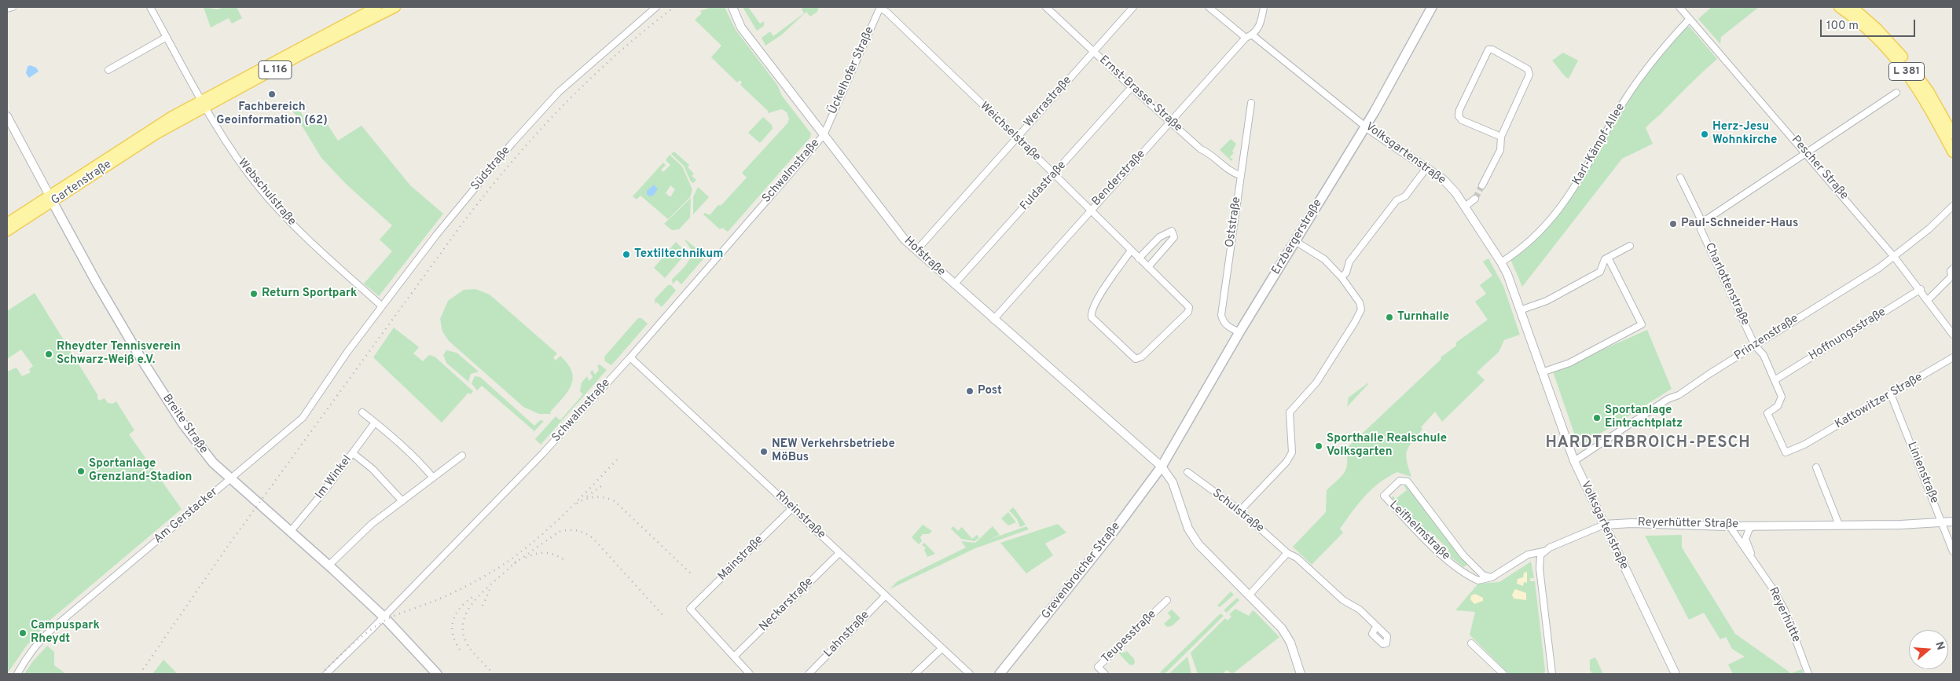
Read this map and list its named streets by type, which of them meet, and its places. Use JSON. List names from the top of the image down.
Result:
{
  "streets": {
    "main road": [
      "L 116",
      "L 381",
      "Gartenstraße",
      "Erzbergerstraße",
      "Breite Straße",
      "Grevenbroicher Straße"
    ],
    "street": [
      "Ückelhofer Straße",
      "Ernst-Brasse-Straße",
      "Werrastraße",
      "Weichselstraße",
      "Karl-Kämpf-Allee",
      "Volksgartenstraße",
      "Pescher Straße",
      "Südstraße",
      "Schwalmstraße",
      "Benderstraße",
      "Fuldastraße",
      "Webschulstraße",
      "Oststraße",
      "Hofstraße",
      "Charlottenstraße",
      "Hoffnungsstraße",
      "Prinzenstraße",
      "Kattowitzer Straße",
      "Linienstraße",
      "Im Winkel",
      "Schulstraße",
      "Rheinstraße",
      "Am Gerstacker",
      "Reyerhütter Straße",
      "Leifhelmstraße",
      "Mainstraße",
      "Neckarstraße",
      "Reyerhütte",
      "Lahnstraße",
      "Teupesstraße"
    ]
  },
  "crossings": [
    ["L 116", "Gartenstraße"],
    ["L 116", "Webschulstraße"],
    ["Ückelhofer Straße", "Weichselstraße"],
    ["Ückelhofer Straße", "Schwalmstraße"],
    ["Ückelhofer Straße", "Hofstraße"],
    ["Ernst-Brasse-Straße", "Werrastraße"],
    ["Ernst-Brasse-Straße", "Benderstraße"],
    ["Ernst-Brasse-Straße", "Fuldastraße"],
    ["Ernst-Brasse-Straße", "Oststraße"],
    ["Werrastraße", "Weichselstraße"],
    ["Werrastraße", "Hofstraße"],
    ["Weichselstraße", "Benderstraße"],
    ["Weichselstraße", "Fuldastraße"],
    ["Karl-Kämpf-Allee", "Volksgartenstraße"],
    ["Karl-Kämpf-Allee", "Pescher Straße"],
    ["Volksgartenstraße", "Erzbergerstraße"],
    ["Volksgartenstraße", "Prinzenstraße"],
    ["Volksgartenstraße", "Reyerhütter Straße"],
    ["Pescher Straße", "Hoffnungsstraße"],
    ["Pescher Straße", "Prinzenstraße"],
    ["Südstraße", "Webschulstraße"],
    ["Südstraße", "Am Gerstacker"],
    ["Schwalmstraße", "Hofstraße"],
    ["Schwalmstraße", "Breite Straße"],
    ["Schwalmstraße", "Rheinstraße"],
    ["Benderstraße", "Hofstraße"],
    ["Gartenstraße", "Webschulstraße"],
    ["Gartenstraße", "Breite Straße"],
    ["Fuldastraße", "Hofstraße"],
    ["Oststraße", "Erzbergerstraße"],
    ["Erzbergerstraße", "Hofstraße"],
    ["Erzbergerstraße", "Grevenbroicher Straße"],
    ["Hofstraße", "Grevenbroicher Straße"],
    ["Charlottenstraße", "Hoffnungsstraße"],
    ["Charlottenstraße", "Prinzenstraße"],
    ["Charlottenstraße", "Kattowitzer Straße"],
    ["Kattowitzer Straße", "Linienstraße"],
    ["Breite Straße", "Im Winkel"],
    ["Breite Straße", "Am Gerstacker"],
    ["Linienstraße", "Reyerhütter Straße"],
    ["Rheinstraße", "Mainstraße"],
    ["Rheinstraße", "Neckarstraße"],
    ["Rheinstraße", "Lahnstraße"],
    ["Reyerhütter Straße", "Leifhelmstraße"],
    ["Reyerhütter Straße", "Reyerhütte"],
    ["Mainstraße", "Neckarstraße"]
  ],
  "districts": ["HARDTERBROICH-PESCH"],
  "places": [
    "Fachbereich Geoinformation (62)",
    "Herz-Jesu Wohnkirche",
    "Paul-Schneider-Haus",
    "Textiltechnikum",
    "Return Sportpark",
    "Turnhalle",
    "Rheydter Tennisverein Schwarz-Weiß e.V.",
    "Post",
    "Sportanlage Eintrachtplatz",
    "Sporthalle Realschule Volksgarten",
    "NEW Verkehrsbetriebe MöBus",
    "Sportanlage Grenzland-Stadion",
    "Campuspark Rheydt"
  ],
  "scale_bar": "100 m",
  "north": "right"
}
